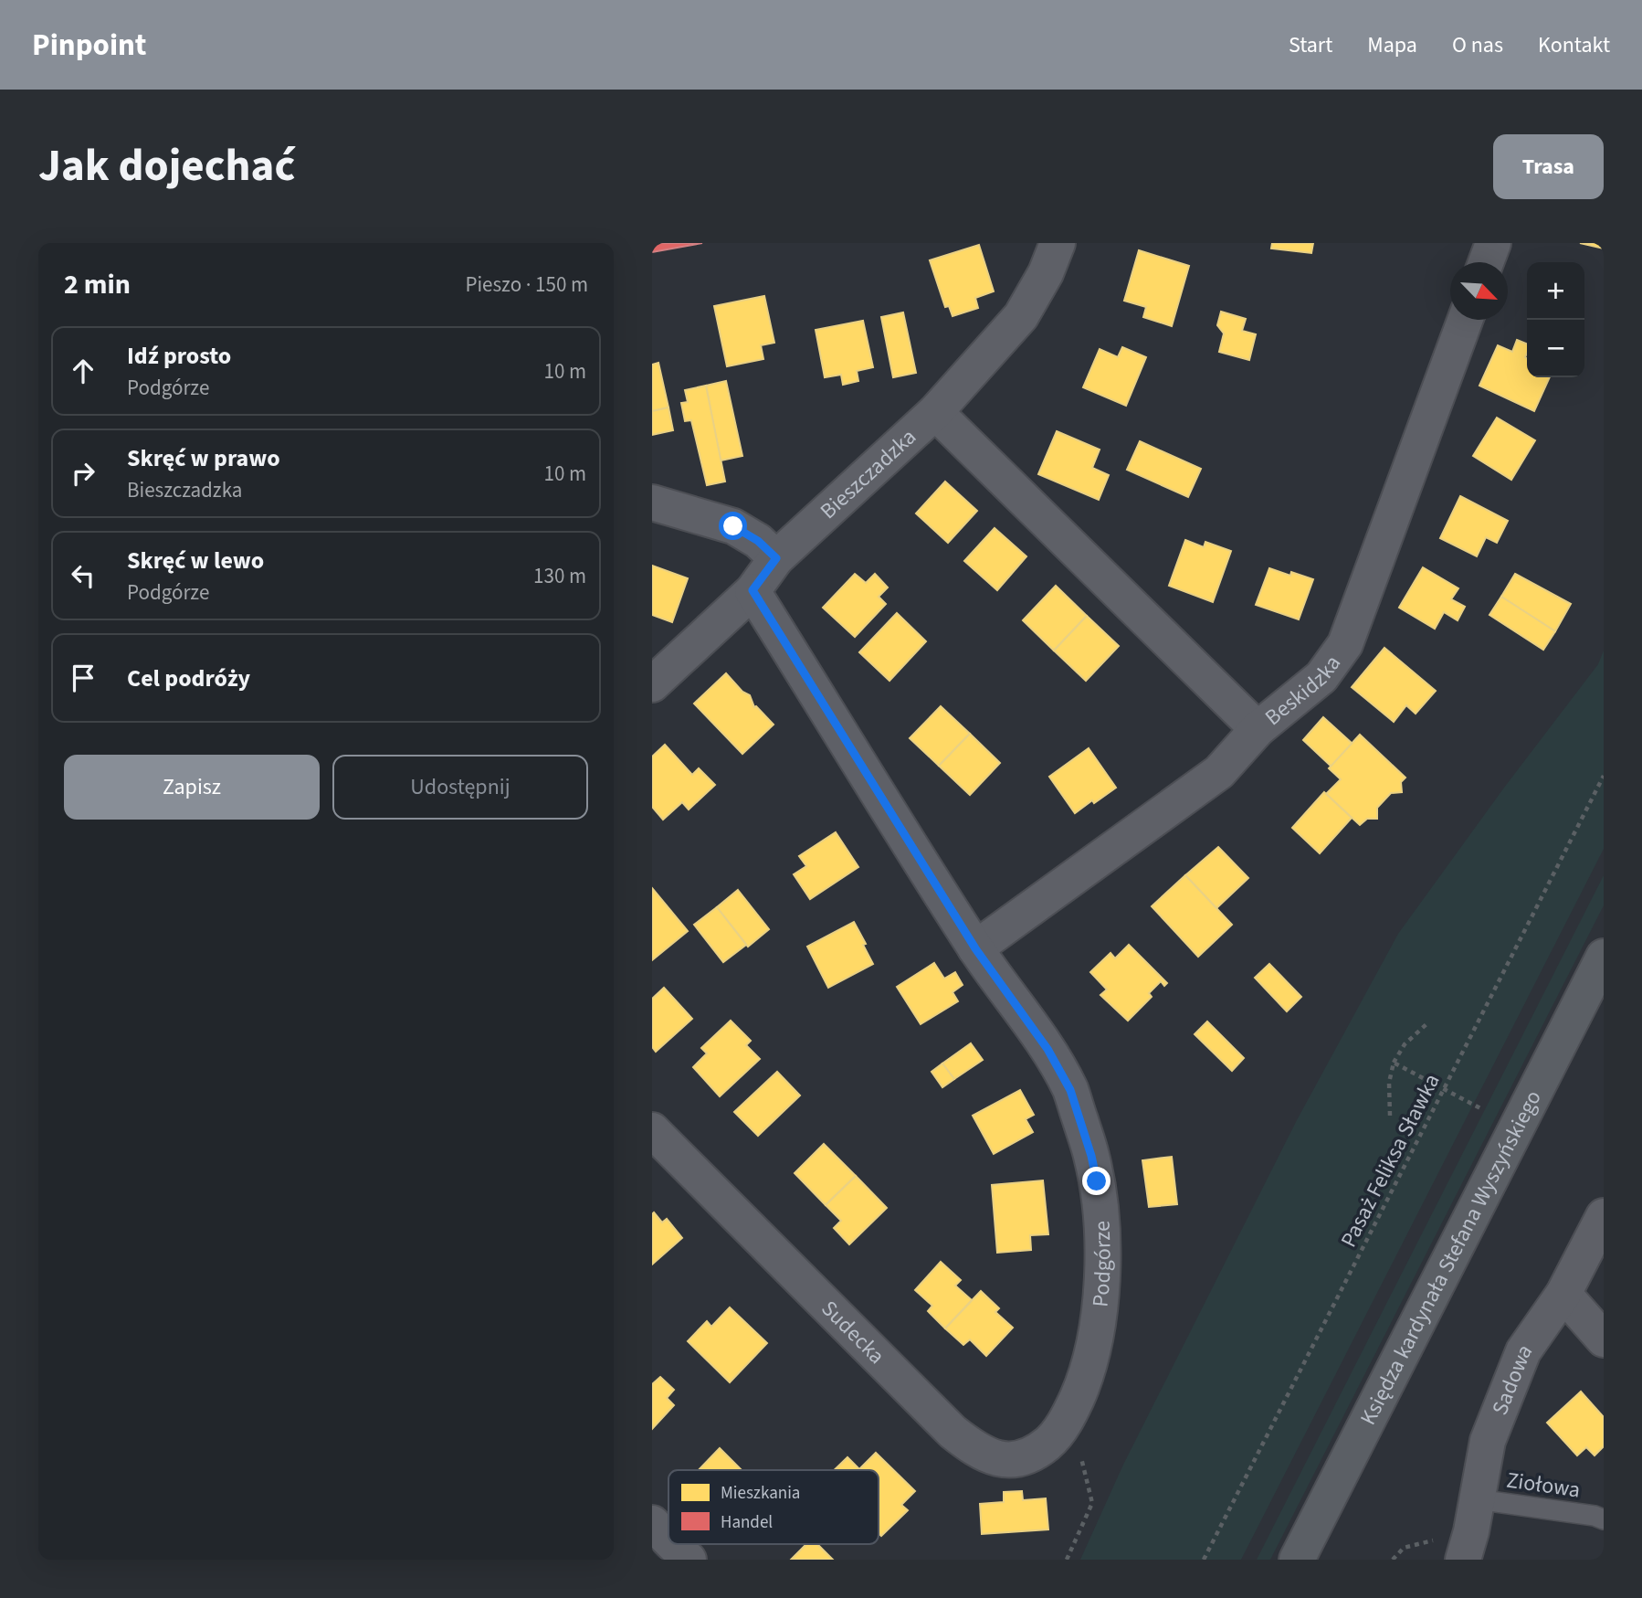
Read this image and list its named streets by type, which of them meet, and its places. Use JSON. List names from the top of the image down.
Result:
{
  "streets": {
    "main road": ["Księdza kardynała Stefana Wyszyńskiego"],
    "street": [
      "Bieszczadzka",
      "Beskidzka",
      "Podgórze",
      "Sudecka",
      "Sadowa"
    ],
    "lane": ["Ziołowa"],
    "path": ["Pasaż Feliksa Sławka"]
  },
  "crossings": [
    ["Bieszczadzka", "Podgórze"],
    ["Beskidzka", "Podgórze"],
    ["Podgórze", "Sudecka"],
    ["Sadowa", "Ziołowa"]
  ],
  "legend": ["Mieszkania", "Handel"],
  "north": "bottom right",
  "page": {
    "header": "Pinpoint",
    "nav": [
      "Start",
      "Mapa",
      "O nas",
      "Kontakt"
    ],
    "title": "Jak dojechać",
    "buttons": [
      "Trasa",
      ["Zapisz", "Udostępnij"]
    ],
    "heading": ["2 min", "Pieszo · 150 m"],
    "map_buttons": ["+", "−"],
    "list": [
      ["Idź prosto", "Podgórze", "10 m"],
      ["Skręć w prawo", "Bieszczadzka", "10 m"],
      ["Skręć w lewo", "Podgórze", "130 m"],
      "Cel podróży"
    ]
  }
}
